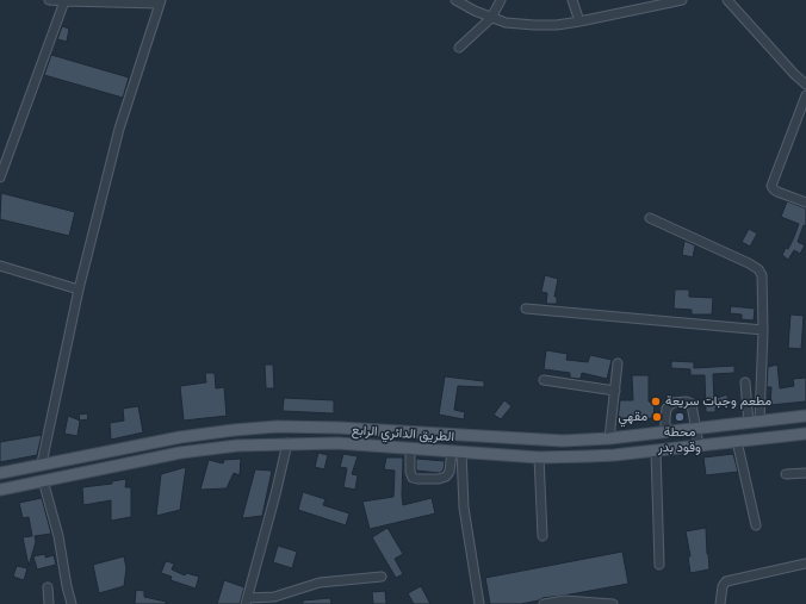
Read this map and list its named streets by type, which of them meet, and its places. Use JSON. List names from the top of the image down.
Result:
{
  "streets": {
    "main road": ["الطريق الدائري الرابع"]
  },
  "places": ["مطعم وجبات سريعة", "مقهي", "محطة وقود بدر"]
}
